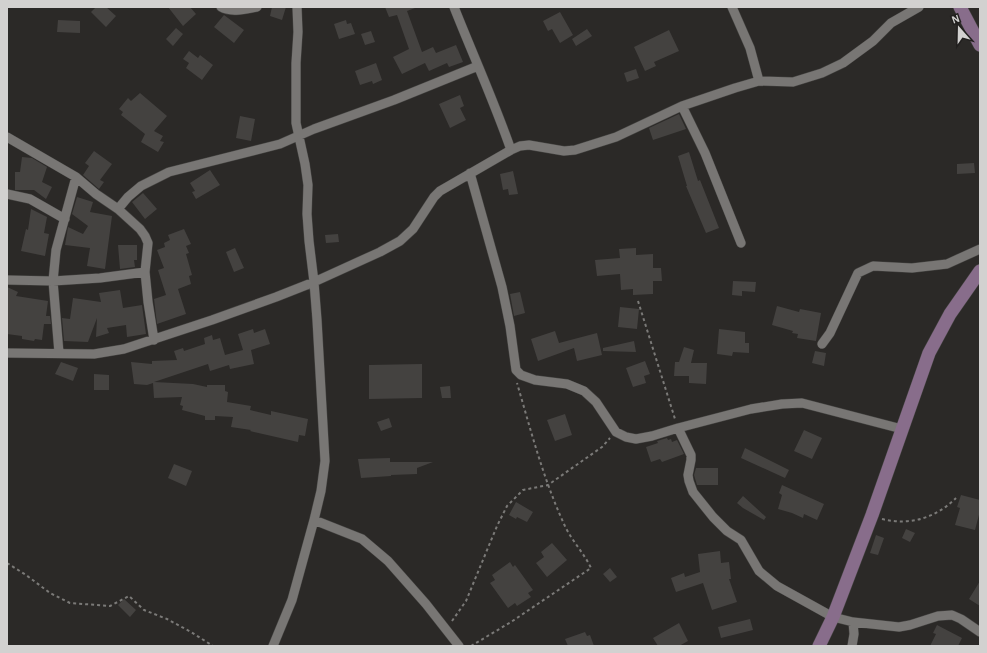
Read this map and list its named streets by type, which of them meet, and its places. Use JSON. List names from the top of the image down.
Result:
{
  "north": "top"
}
